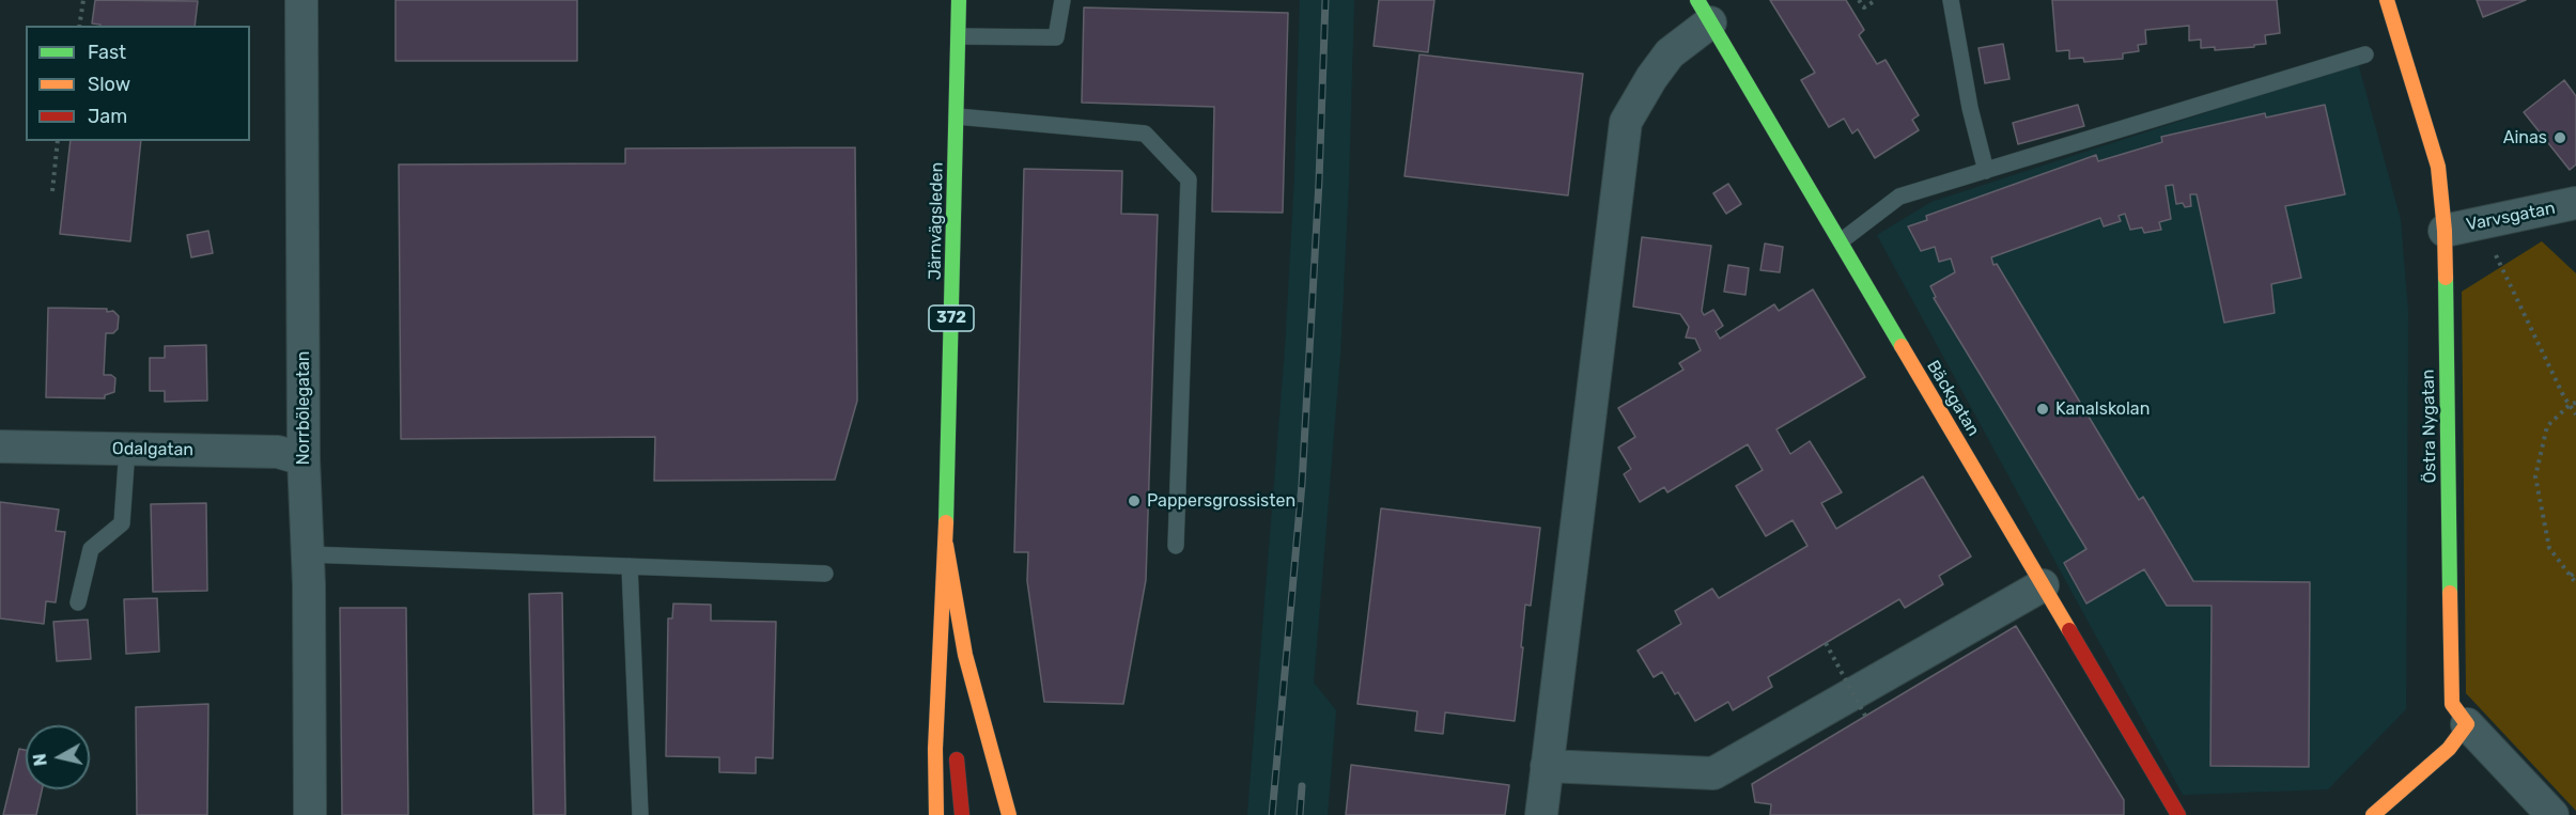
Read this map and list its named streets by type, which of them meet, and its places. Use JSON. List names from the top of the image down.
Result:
{
  "streets": {
    "main road": [
      "Järnvägsleden",
      "372",
      "Bäckgatan",
      "Östra Nygatan"
    ],
    "street": ["Varvsgatan", "Norrbölegatan", "Odalgatan"]
  },
  "crossings": [
    ["Varvsgatan", "Östra Nygatan"],
    ["Norrbölegatan", "Odalgatan"]
  ],
  "places": ["Ainas", "Kanalskolan", "Pappersgrossisten"],
  "legend": ["Fast", "Slow", "Jam"],
  "north": "left"
}
